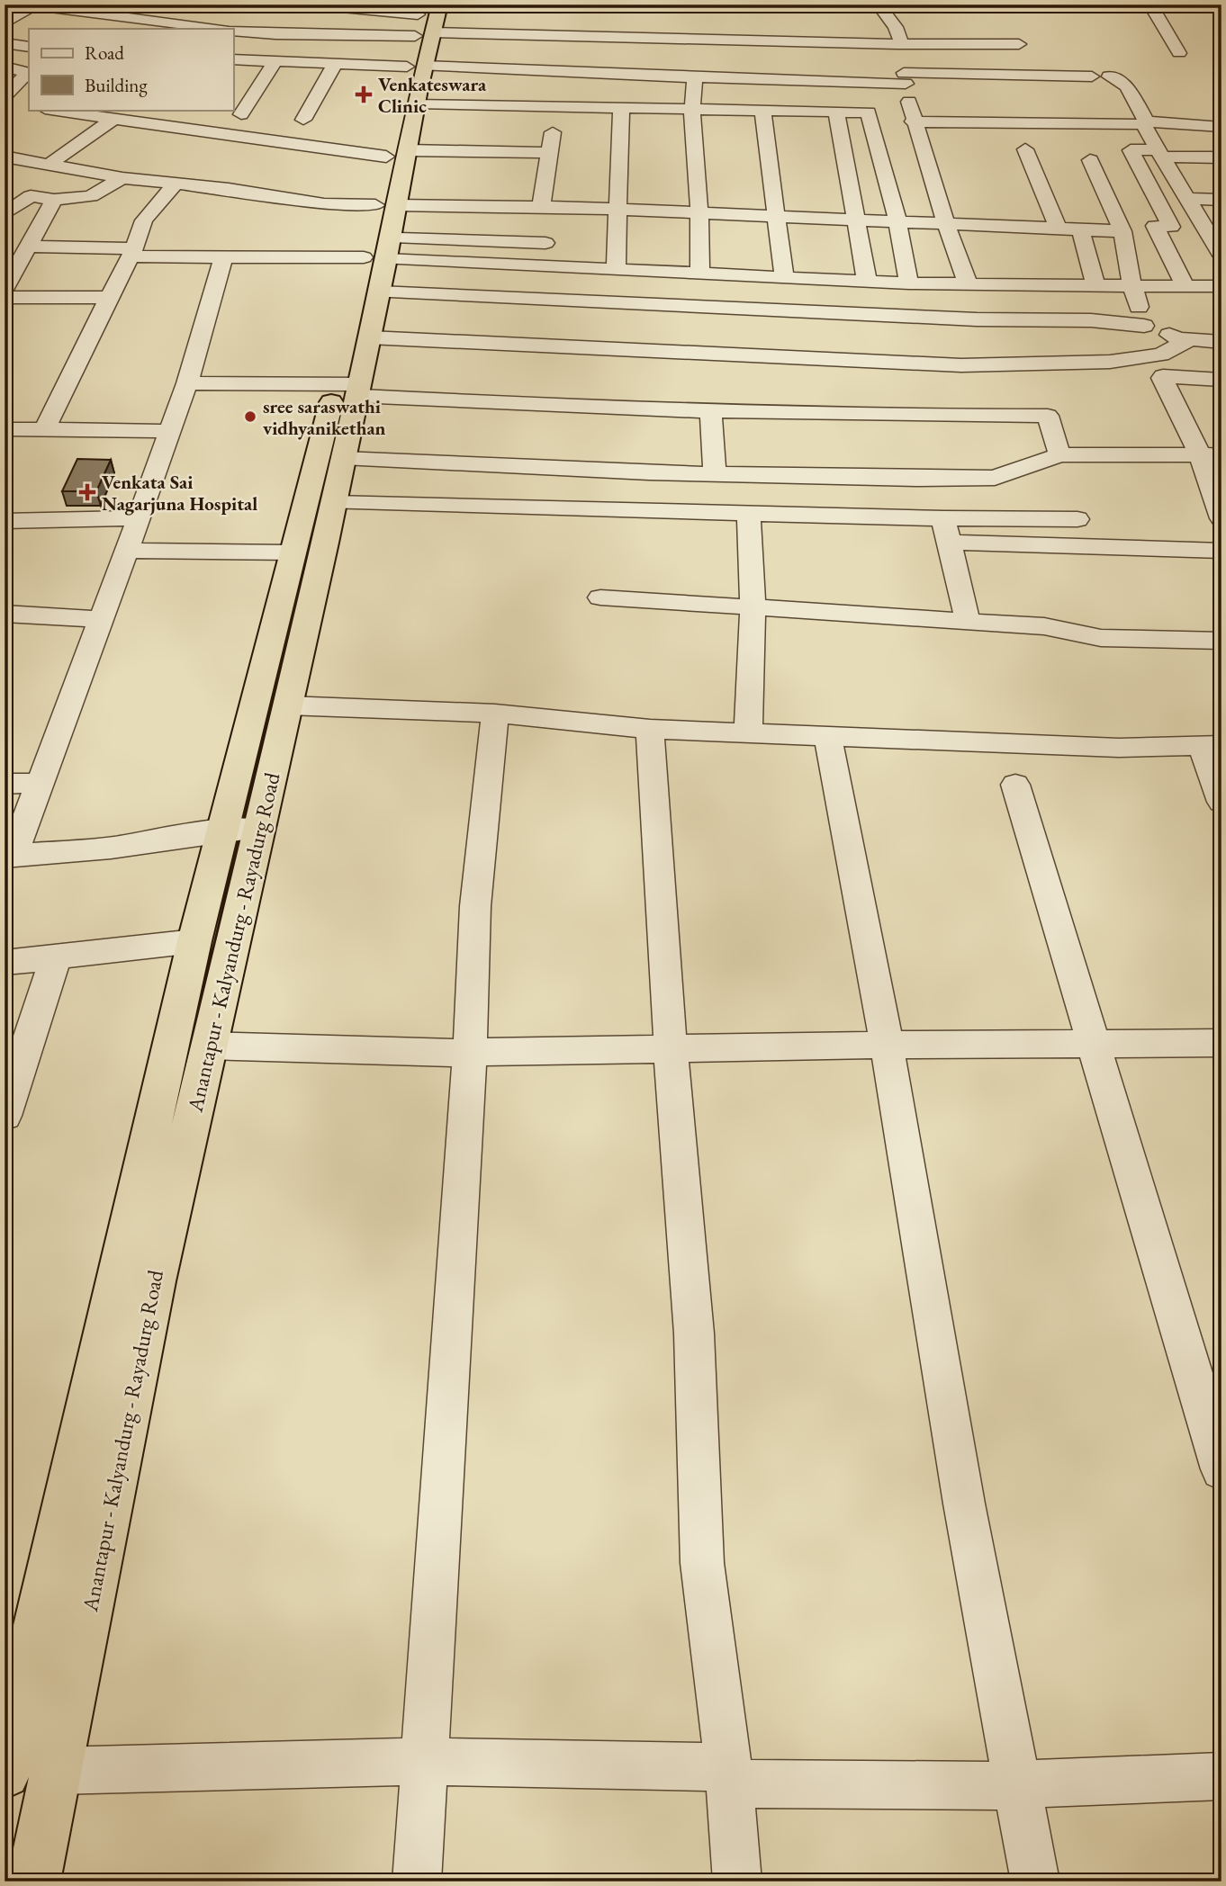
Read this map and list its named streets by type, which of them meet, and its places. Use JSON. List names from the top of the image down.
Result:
{
  "streets": {
    "highway": ["Anantapur - Kalyandurg - Rayadurg Road"]
  },
  "places": {
    "health": ["Venkateswara Clinic", "Venkata Sai Nagarjuna Hospital"],
    "other": ["sree saraswathi vidhyanikethan"]
  },
  "legend": ["Road", "Building"]
}
